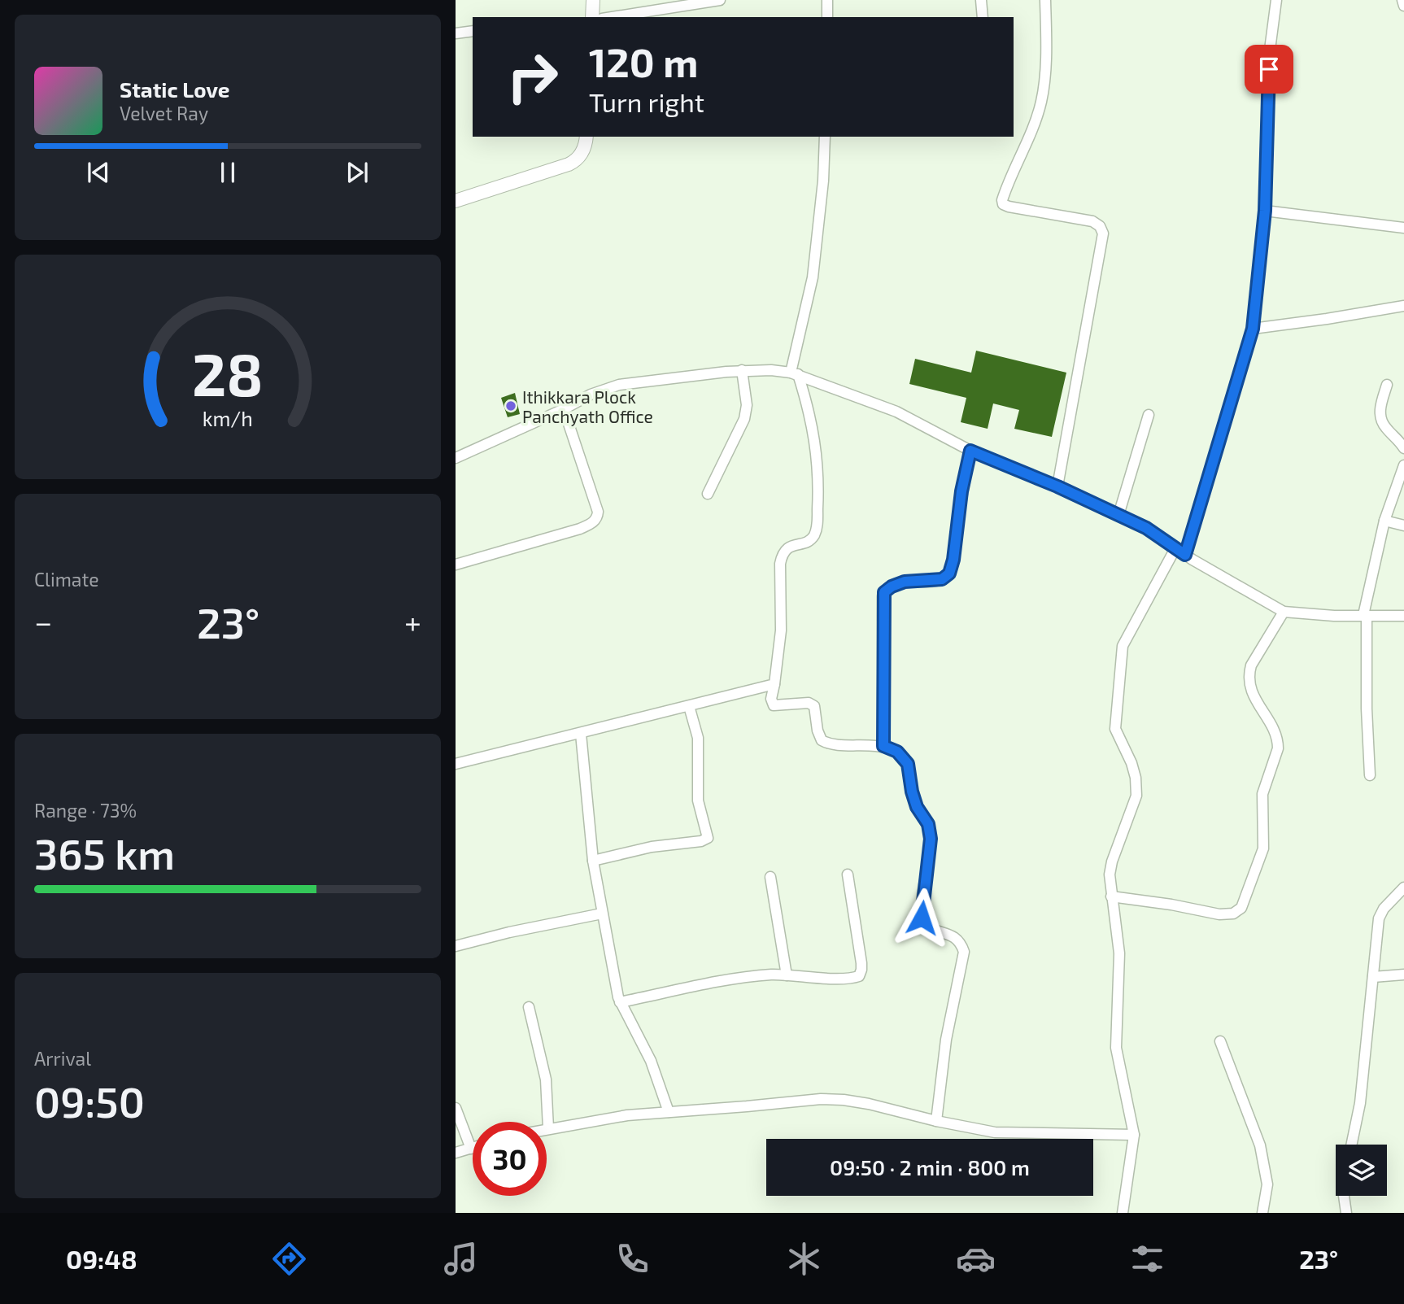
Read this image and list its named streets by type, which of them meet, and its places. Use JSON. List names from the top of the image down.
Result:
{
  "places": ["Ithikkara Plock Panchyath Office"],
  "page": {
    "turn": ["120 m", "Turn right"],
    "song": ["Static Love", "Velvet Ray"],
    "tile": [
      "Climate",
      ["Range · 73%", "365 km"],
      ["Arrival", "09:50"]
    ],
    "heat": ["−", "23°", "+"],
    "limit": "30",
    "trip": "09:50 · 2 min · 800 m",
    "tabs": ["09:48", "23°"],
    "gauge": ["28", "km/h"]
  }
}
